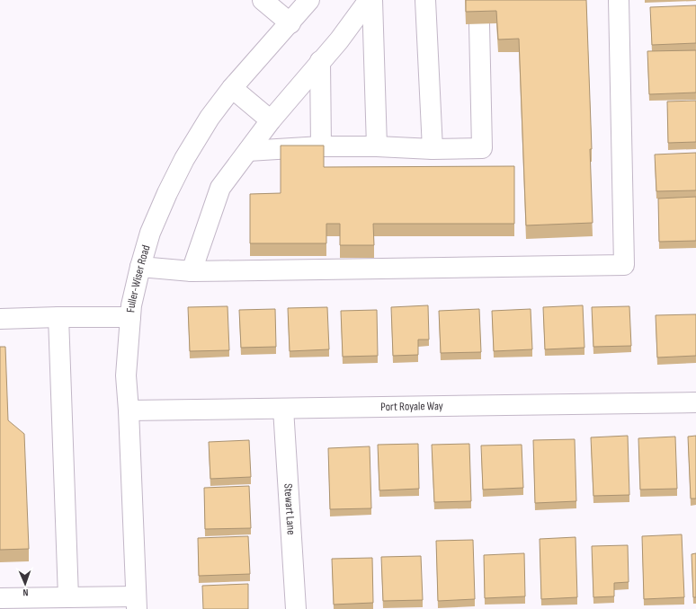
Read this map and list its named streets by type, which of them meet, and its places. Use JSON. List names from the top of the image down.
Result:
{
  "streets": {
    "street": ["Fuller-Wiser Road", "Port Royale Way", "Stewart Lane"]
  },
  "crossings": [
    ["Fuller-Wiser Road", "Port Royale Way"],
    ["Port Royale Way", "Stewart Lane"]
  ],
  "north": "bottom"
}
